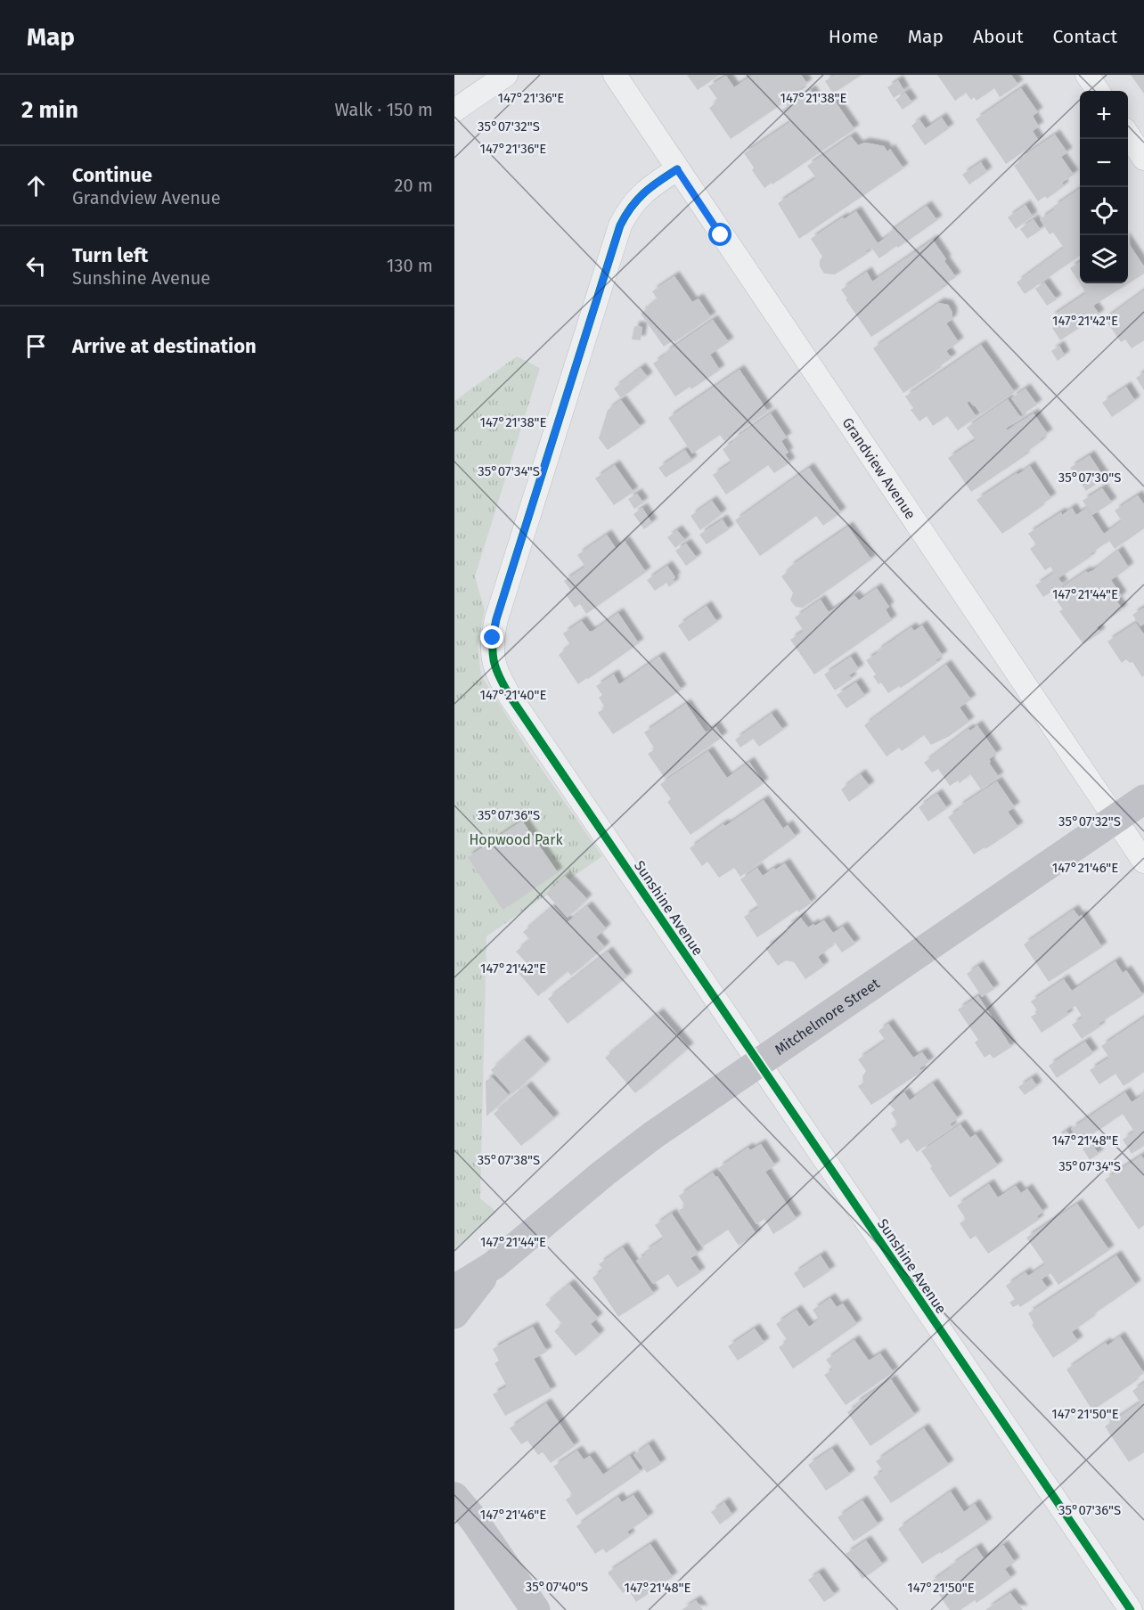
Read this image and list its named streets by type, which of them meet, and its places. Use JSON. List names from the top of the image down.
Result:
{
  "streets": {
    "street": ["Grandview Avenue", "Sunshine Avenue", "Mitchelmore Street"]
  },
  "crossings": [
    ["Grandview Avenue", "Sunshine Avenue"],
    ["Grandview Avenue", "Mitchelmore Street"],
    ["Sunshine Avenue", "Mitchelmore Street"]
  ],
  "parks": ["Hopwood Park"],
  "page": {
    "header": "Map",
    "nav": [
      "Home",
      "Map",
      "About",
      "Contact"
    ],
    "heading": ["2 min", "Walk · 150 m"],
    "map_buttons": ["+", "−"],
    "list": [
      ["Continue", "Grandview Avenue", "20 m"],
      ["Turn left", "Sunshine Avenue", "130 m"],
      "Arrive at destination"
    ]
  },
  "coordinates": [
    "147°21'36\"E",
    "147°21'38\"E",
    "35°07'32\"S",
    "147°21'42\"E",
    "35°07'34\"S",
    "35°07'30\"S",
    "147°21'44\"E",
    "147°21'40\"E",
    "35°07'36\"S",
    "147°21'46\"E",
    "147°21'48\"E",
    "35°07'38\"S",
    "147°21'50\"E",
    "35°07'40\"S"
  ]
}
